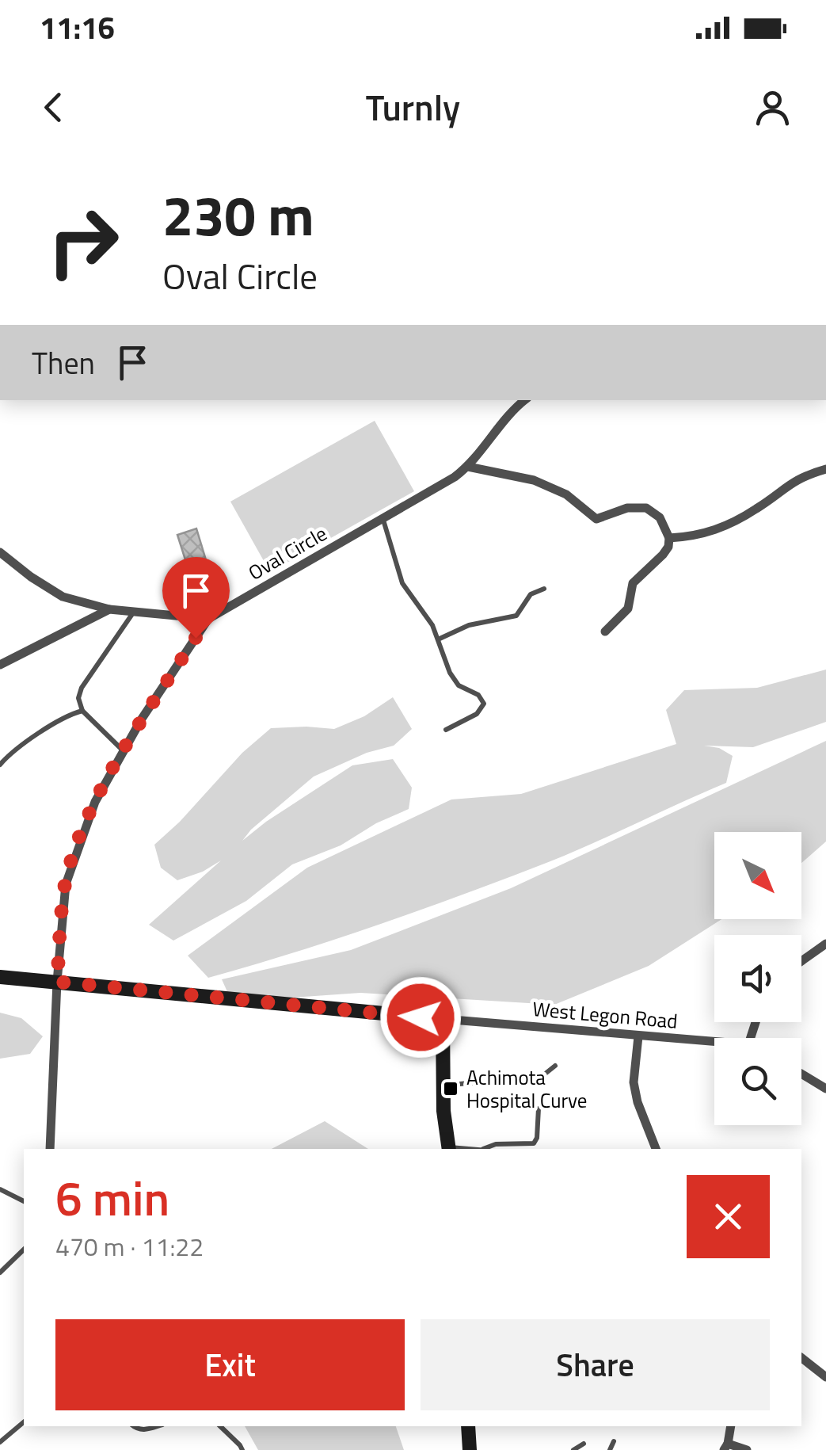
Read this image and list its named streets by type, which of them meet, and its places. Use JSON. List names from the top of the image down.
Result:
{
  "streets": {
    "street": ["Oval Circle", "West Legon Road"]
  },
  "places": {
    "transit": ["Achimota Hospital Curve"]
  },
  "north": "bottom right",
  "page": {
    "status": "11:16",
    "header": "Turnly",
    "turn": ["230 m", "Oval Circle"],
    "then": "Then",
    "heading": ["6 min", "470 m · 11:22"],
    "buttons": ["Exit", "Share"]
  }
}
